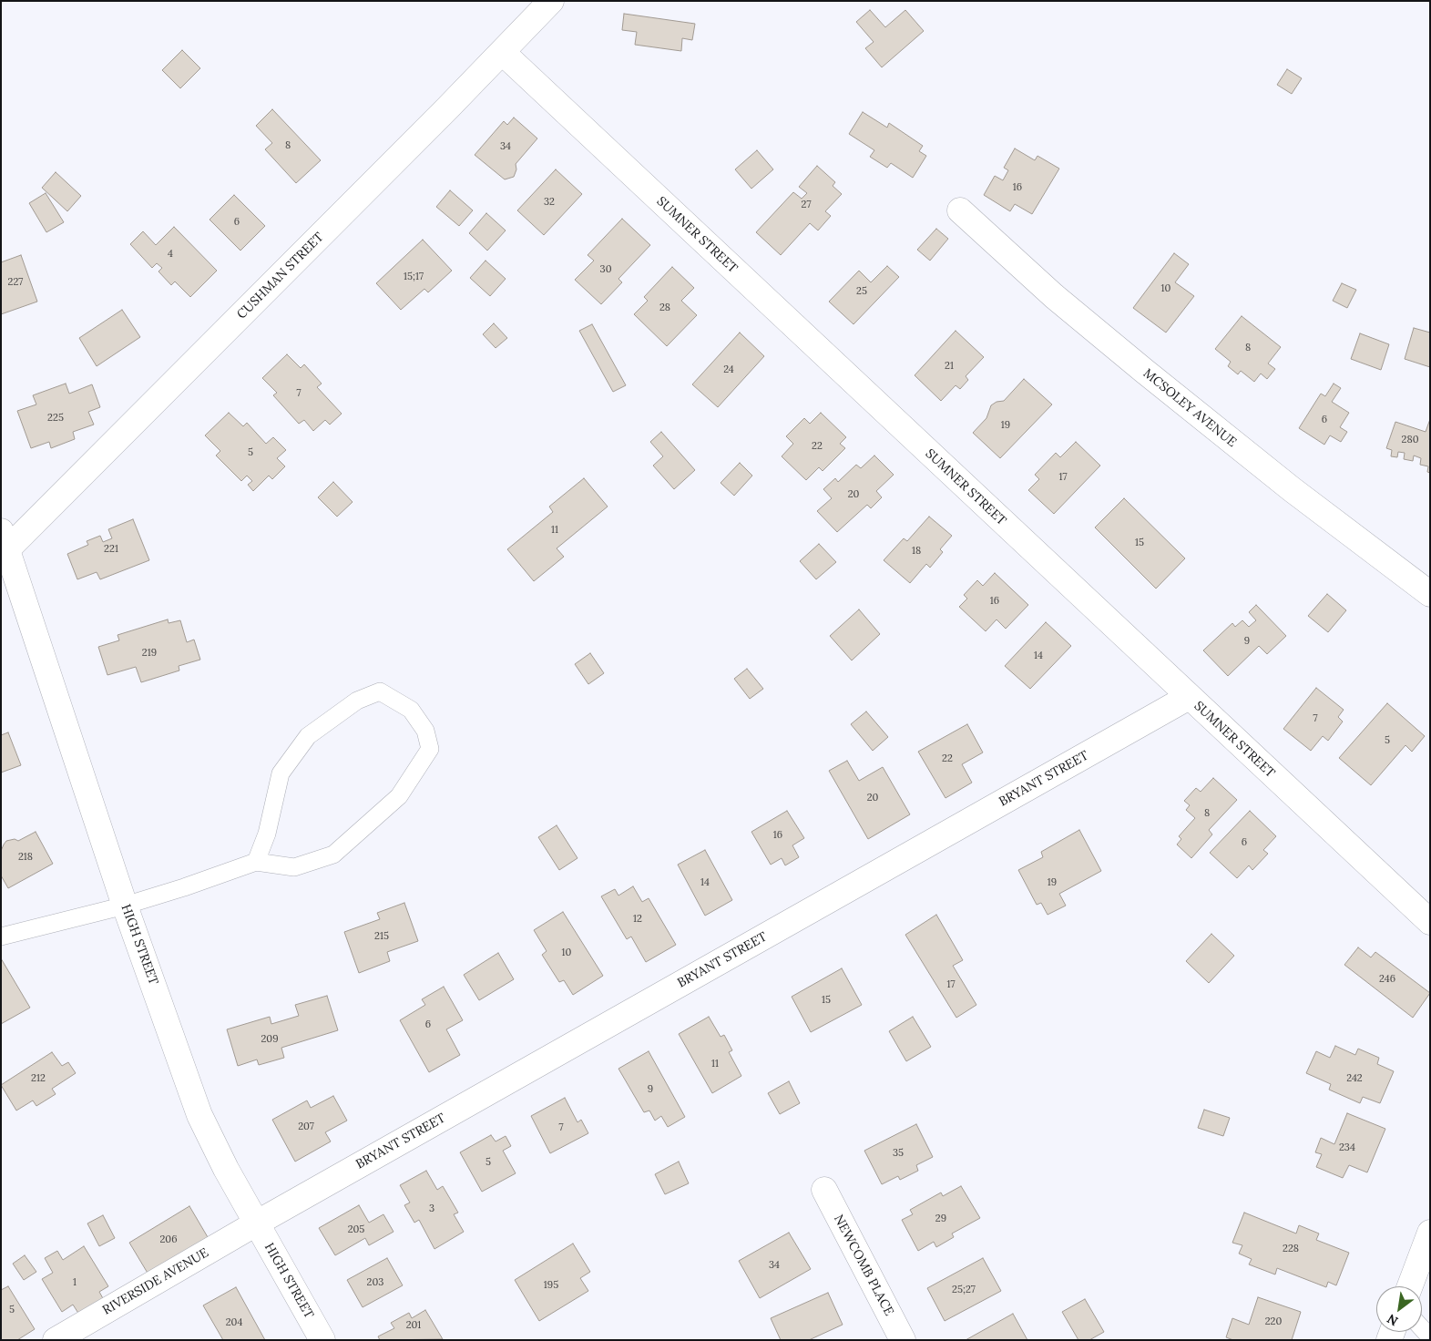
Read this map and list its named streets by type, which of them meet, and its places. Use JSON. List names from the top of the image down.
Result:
{
  "streets": {
    "street": [
      "SUMNER STREET",
      "CUSHMAN STREET",
      "MCSOLEY AVENUE",
      "BRYANT STREET",
      "HIGH STREET",
      "NEWCOMB PLACE",
      "RIVERSIDE AVENUE"
    ]
  },
  "crossings": [
    ["SUMNER STREET", "CUSHMAN STREET"],
    ["SUMNER STREET", "BRYANT STREET"],
    ["CUSHMAN STREET", "HIGH STREET"],
    ["BRYANT STREET", "HIGH STREET"],
    ["BRYANT STREET", "RIVERSIDE AVENUE"],
    ["HIGH STREET", "RIVERSIDE AVENUE"]
  ],
  "house_numbers": [
    "8",
    "34",
    "16",
    "32",
    "27",
    "6",
    "4",
    "30",
    "15;17",
    "227",
    "10",
    "25",
    "28",
    "8",
    "21",
    "24",
    "7",
    "225",
    "6",
    "19",
    "280",
    "22",
    "5",
    "17",
    "20",
    "11",
    "15",
    "221",
    "18",
    "16",
    "9",
    "219",
    "14",
    "7",
    "5",
    "22",
    "20",
    "8",
    "16",
    "6",
    "218",
    "14",
    "19",
    "12",
    "215",
    "10",
    "246",
    "17",
    "15",
    "6",
    "209",
    "11",
    "212",
    "242",
    "9",
    "207",
    "7",
    "234",
    "35",
    "5",
    "3",
    "29",
    "205",
    "206",
    "228",
    "34",
    "1",
    "203",
    "195",
    "25;27",
    "5",
    "220",
    "204",
    "201"
  ],
  "north": "bottom left"
}
